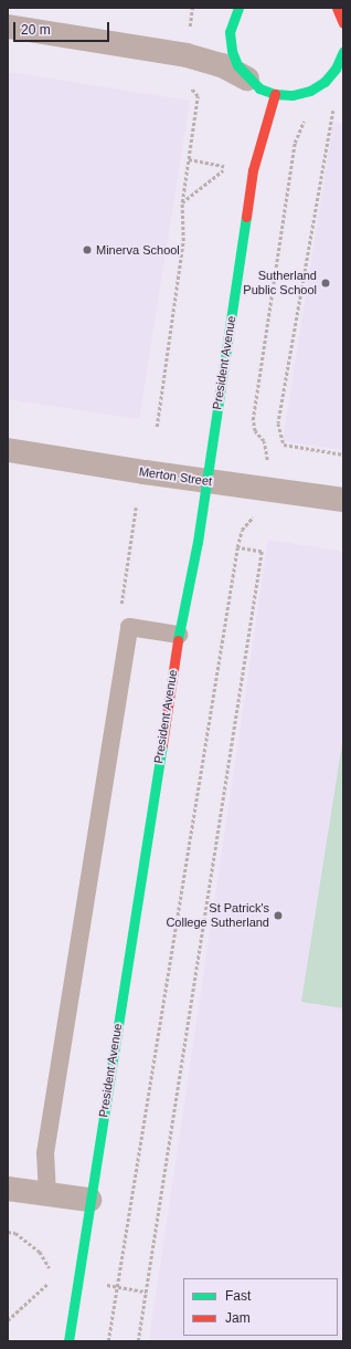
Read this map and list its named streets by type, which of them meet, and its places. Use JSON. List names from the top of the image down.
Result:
{
  "streets": {
    "street": ["President Avenue", "Merton Street"]
  },
  "crossings": [
    ["President Avenue", "Merton Street"]
  ],
  "places": ["Minerva School", "Sutherland Public School", "St Patrick's College Sutherland"],
  "legend": ["Fast", "Jam"],
  "scale_bar": "20 m"
}
